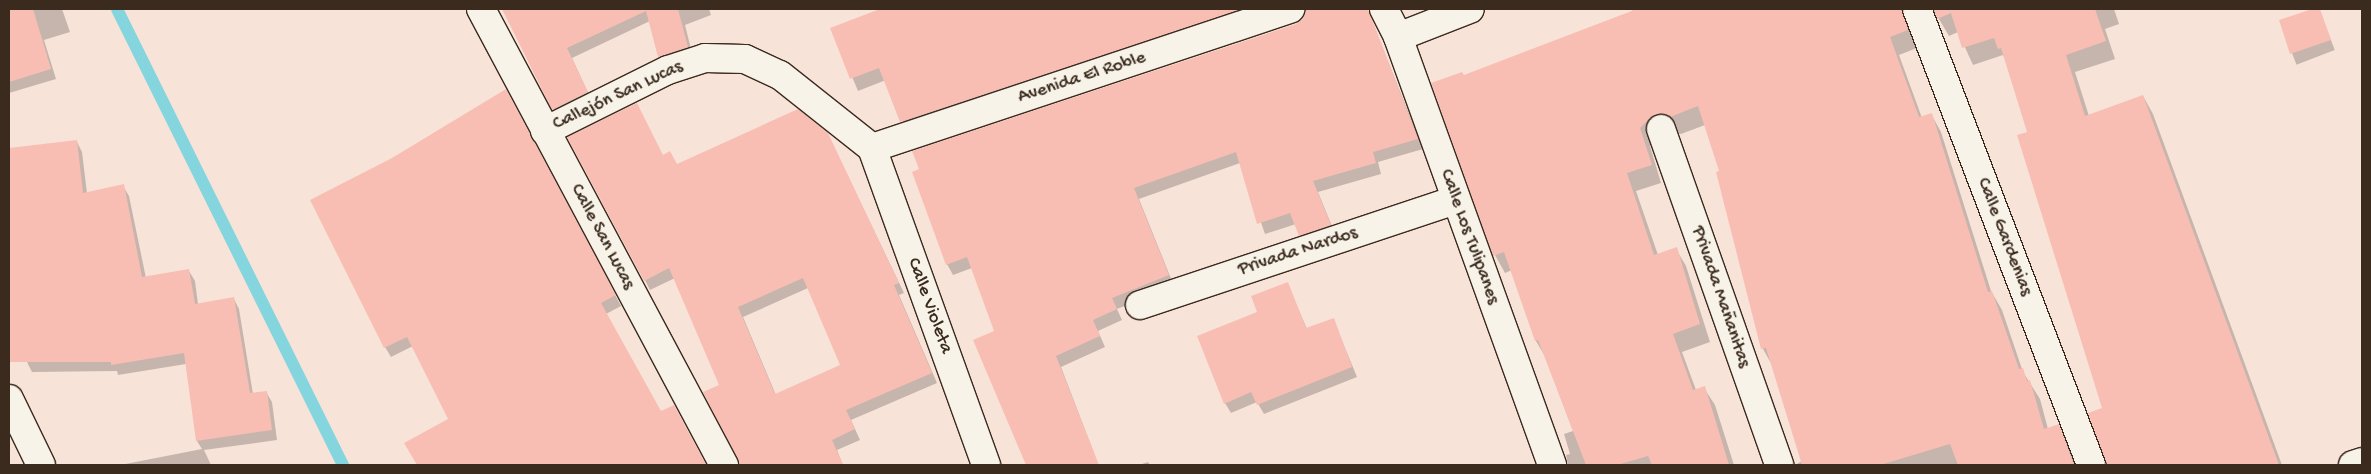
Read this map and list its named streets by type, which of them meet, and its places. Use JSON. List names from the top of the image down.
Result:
{
  "streets": {
    "street": [
      "Avenida El Roble",
      "Callejón San Lucas",
      "Calle San Lucas",
      "Calle Los Tulipanes",
      "Calle Gardenias",
      "Privada Nardos",
      "Privada Mañanitas",
      "Calle Violeta"
    ]
  },
  "crossings": [
    ["Avenida El Roble", "Callejón San Lucas"],
    ["Avenida El Roble", "Calle Violeta"],
    ["Callejón San Lucas", "Calle San Lucas"],
    ["Callejón San Lucas", "Calle Violeta"],
    ["Calle Los Tulipanes", "Privada Nardos"]
  ]
}
